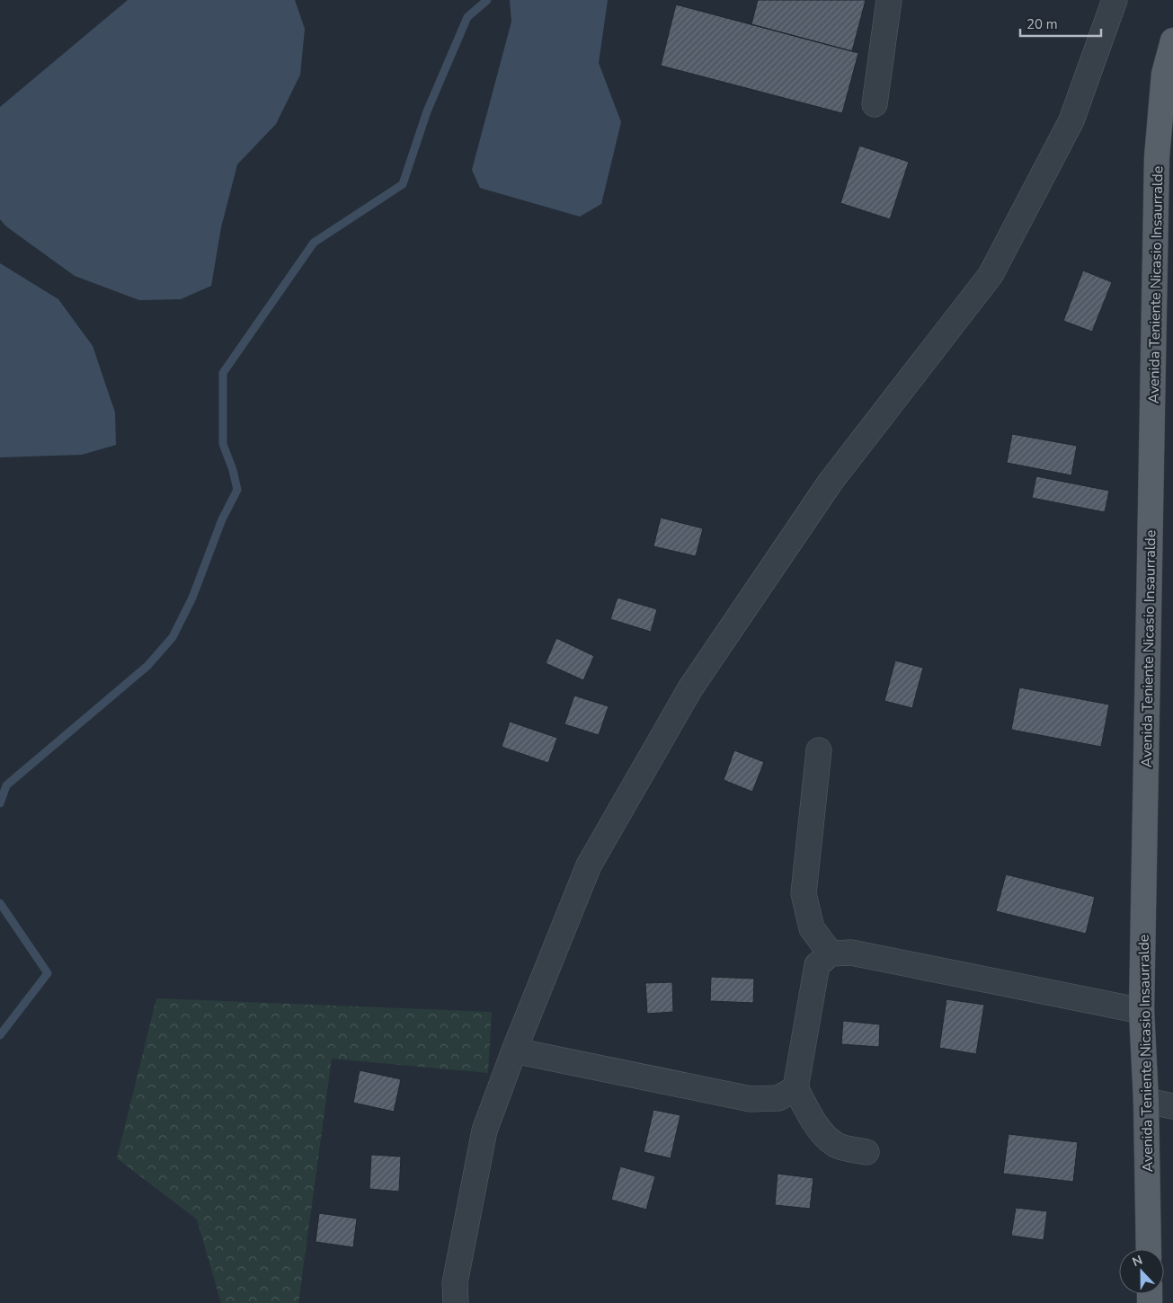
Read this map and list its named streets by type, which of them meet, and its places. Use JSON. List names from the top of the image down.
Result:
{
  "streets": {
    "main road": ["Avenida Teniente Nicasio Insaurralde"]
  },
  "scale_bar": "20 m",
  "north": "top"
}
